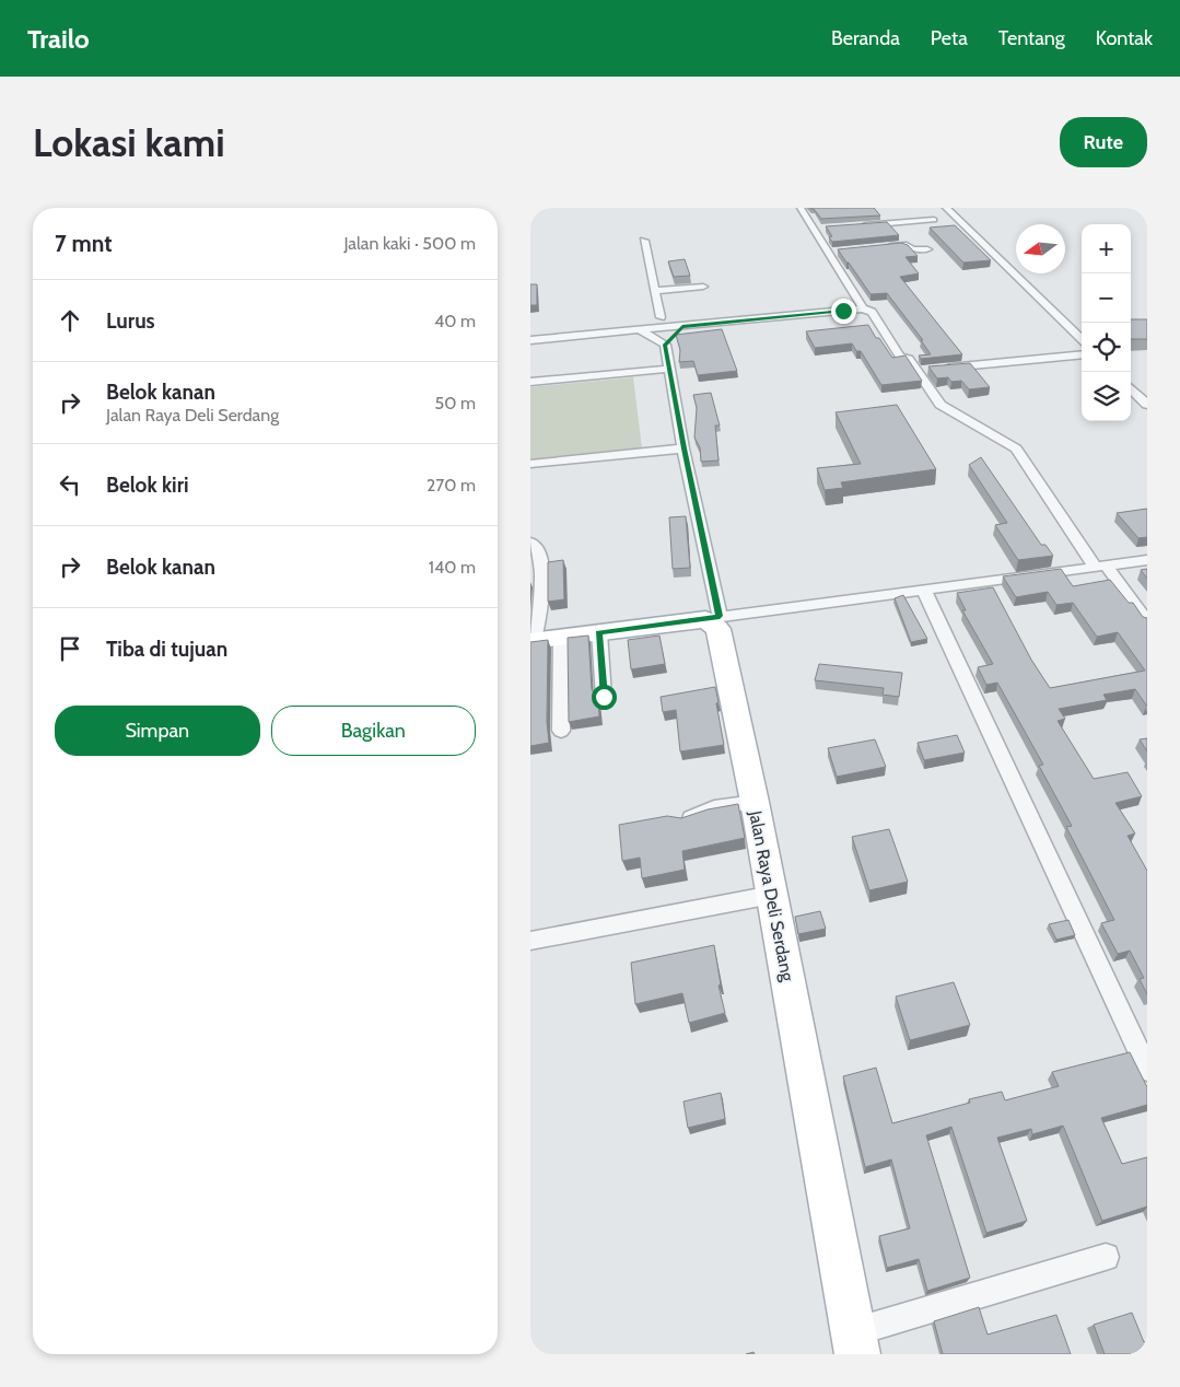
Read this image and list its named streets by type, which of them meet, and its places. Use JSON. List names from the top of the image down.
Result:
{
  "streets": {
    "main road": ["Jalan Raya Deli Serdang"]
  },
  "north": "left",
  "page": {
    "header": "Trailo",
    "nav": [
      "Beranda",
      "Peta",
      "Tentang",
      "Kontak"
    ],
    "buttons": [
      "Rute",
      ["Simpan", "Bagikan"]
    ],
    "title": "Lokasi kami",
    "heading": ["7 mnt", "Jalan kaki · 500 m"],
    "map_buttons": ["+", "−"],
    "list": [
      ["Lurus", "40 m"],
      ["Belok kanan", "Jalan Raya Deli Serdang", "50 m"],
      ["Belok kiri", "270 m"],
      ["Belok kanan", "140 m"],
      "Tiba di tujuan"
    ]
  }
}
